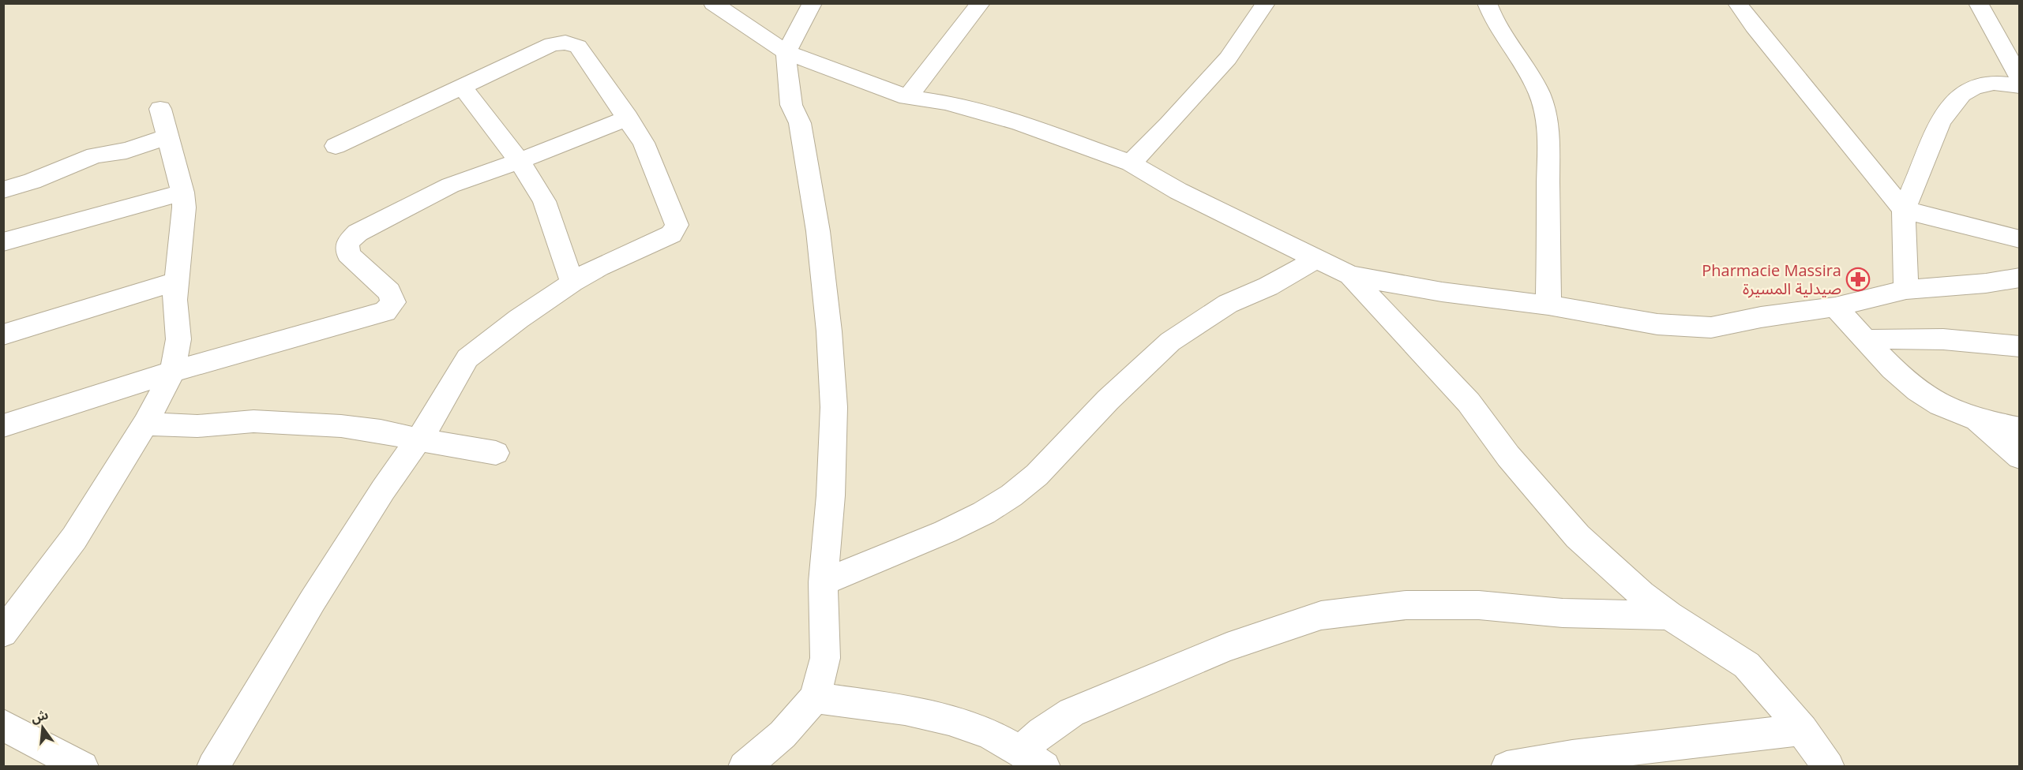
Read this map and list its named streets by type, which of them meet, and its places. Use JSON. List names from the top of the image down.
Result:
{
  "places": {
    "pharmacy": ["Pharmacie Massira صيدلية المسيرة"]
  },
  "north": "top"
}
